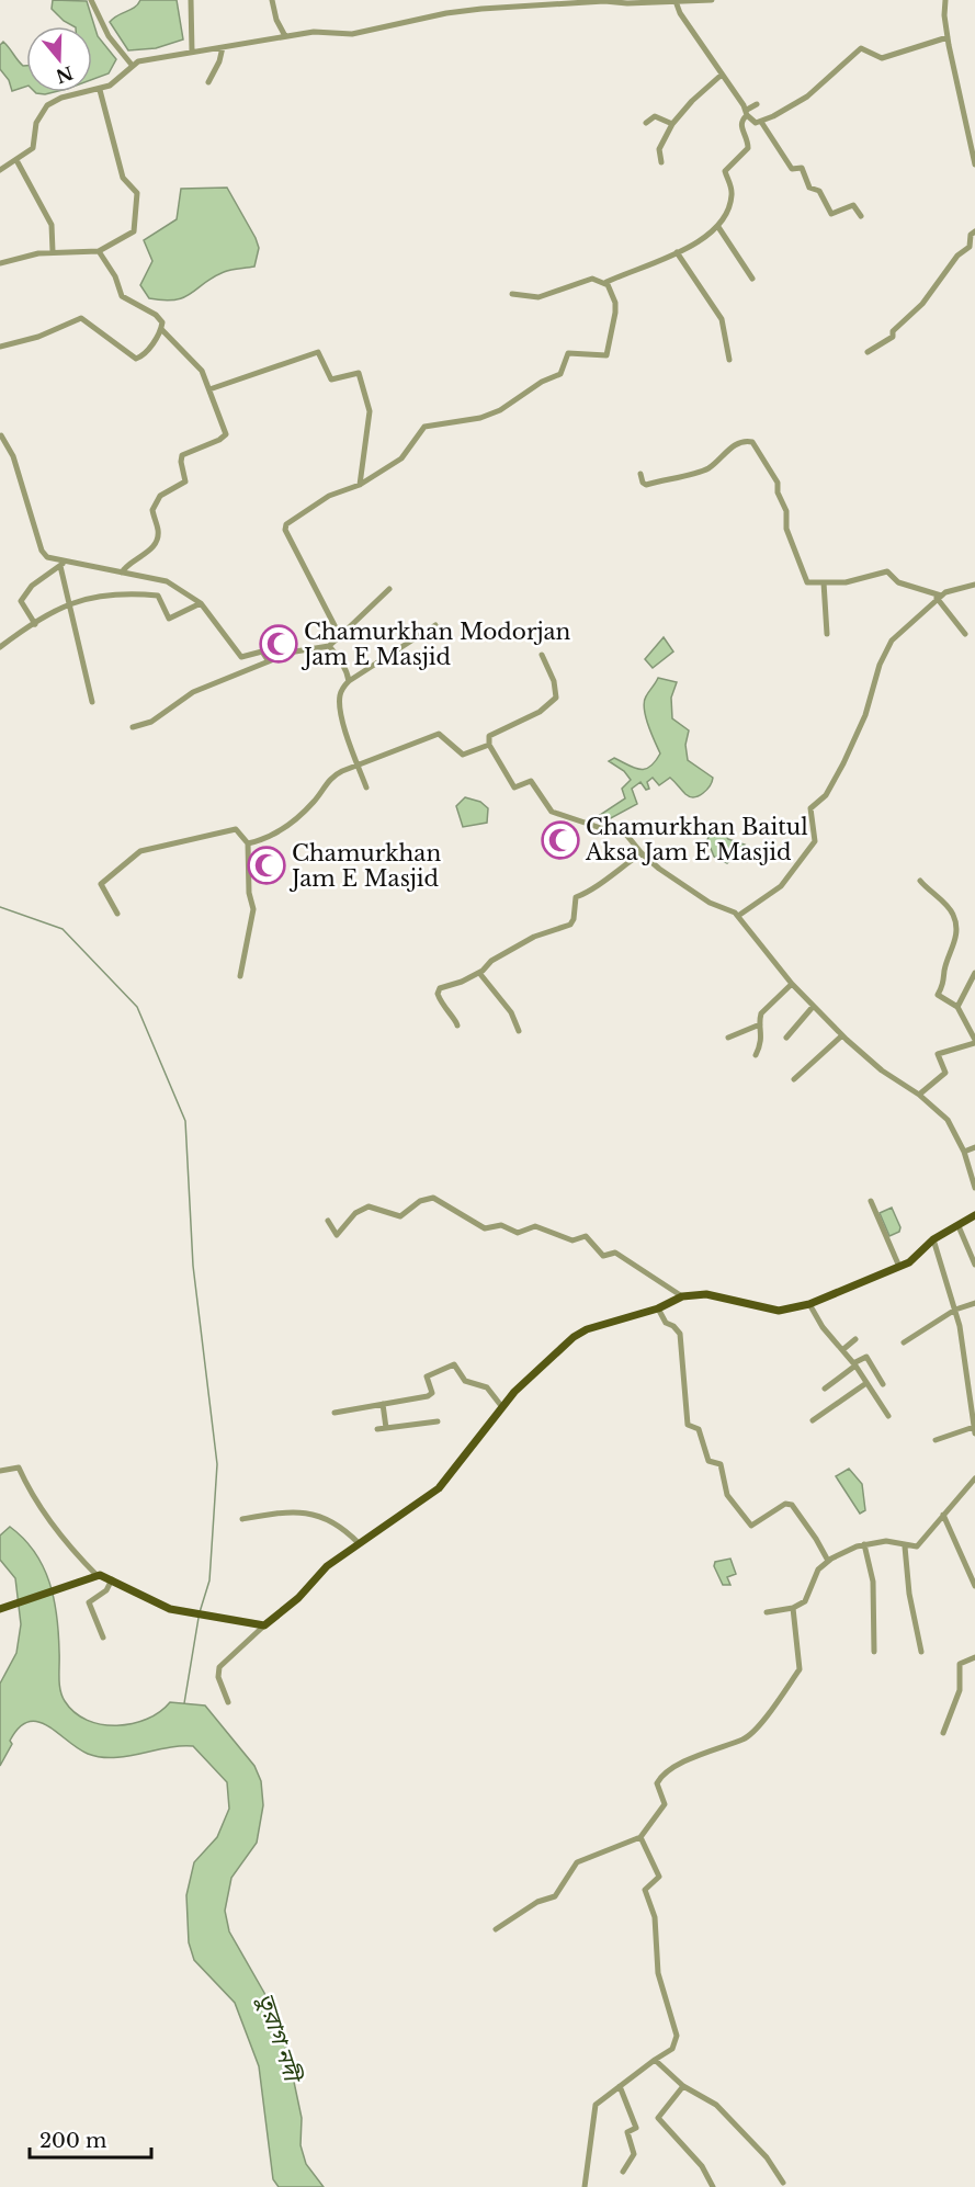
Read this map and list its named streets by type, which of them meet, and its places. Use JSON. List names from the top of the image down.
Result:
{
  "water": ["তুরাগ নদী"],
  "places": {
    "mosque": ["Chamurkhan Modorjan Jam E Masjid", "Chamurkhan Baitul Aksa Jam E Masjid", "Chamurkhan Jam E Masjid"]
  },
  "scale_bar": "200 m",
  "north": "bottom"
}
